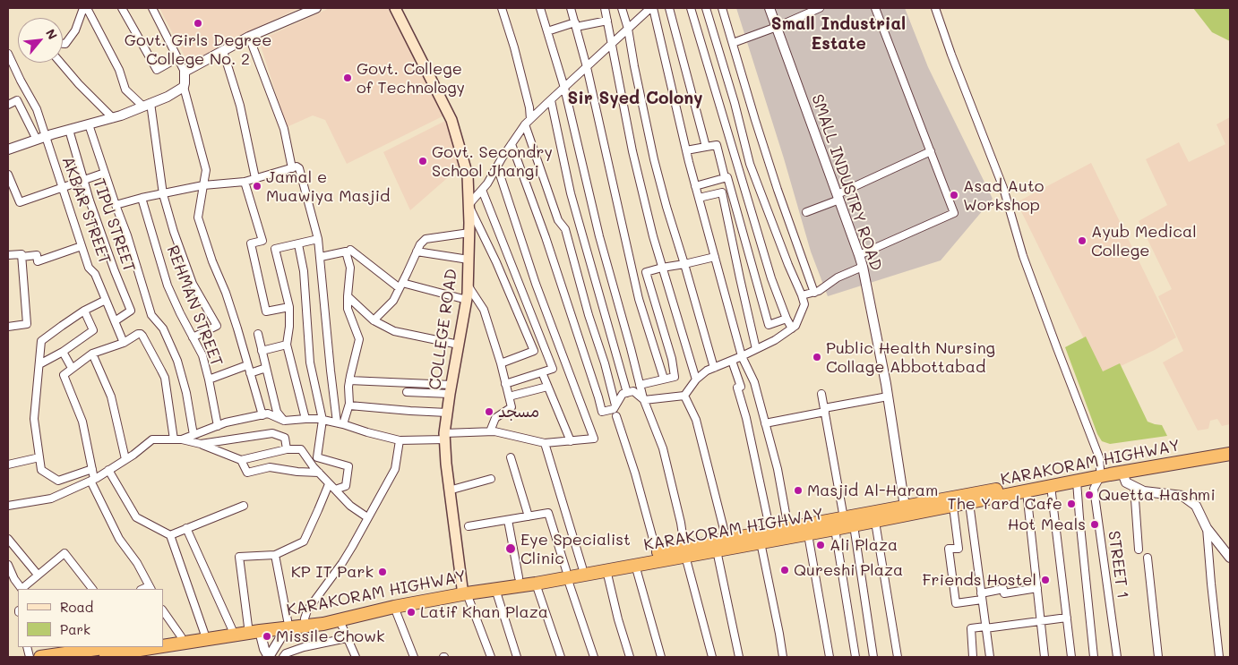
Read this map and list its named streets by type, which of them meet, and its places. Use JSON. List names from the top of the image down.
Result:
{
  "streets": {
    "highway": ["KARAKORAM HIGHWAY"],
    "main road": ["COLLEGE ROAD"],
    "street": [
      "SMALL INDUSTRY ROAD",
      "AKBAR STREET",
      "TIPU STREET",
      "REHMAN STREET",
      "STREET 1"
    ]
  },
  "crossings": [
    ["SMALL INDUSTRY ROAD", "KARAKORAM HIGHWAY"],
    ["AKBAR STREET", "TIPU STREET"],
    ["COLLEGE ROAD", "KARAKORAM HIGHWAY"],
    ["KARAKORAM HIGHWAY", "STREET 1"]
  ],
  "districts": ["Small Industrial Estate", "Sir Syed Colony"],
  "places": [
    "Govt. Girls Degree College No. 2",
    "Govt. College of Technology",
    "Govt. Secondry School Jhangi",
    "Jamal e Muawiya Masjid",
    "Asad Auto Workshop",
    "Ayub Medical College",
    "Public Health Nursing Collage Abbottabad",
    "مسجد",
    "Masjid Al-Haram",
    "Quetta Hashmi",
    "The Yard Cafe",
    "Hot Meals",
    "Ali Plaza",
    "Eye Specialist Clinic",
    "Qureshi Plaza",
    "KP IT Park",
    "Friends Hostel",
    "Latif Khan Plaza",
    "Missile Chowk"
  ],
  "legend": ["Road", "Park"],
  "north": "top right"
}
